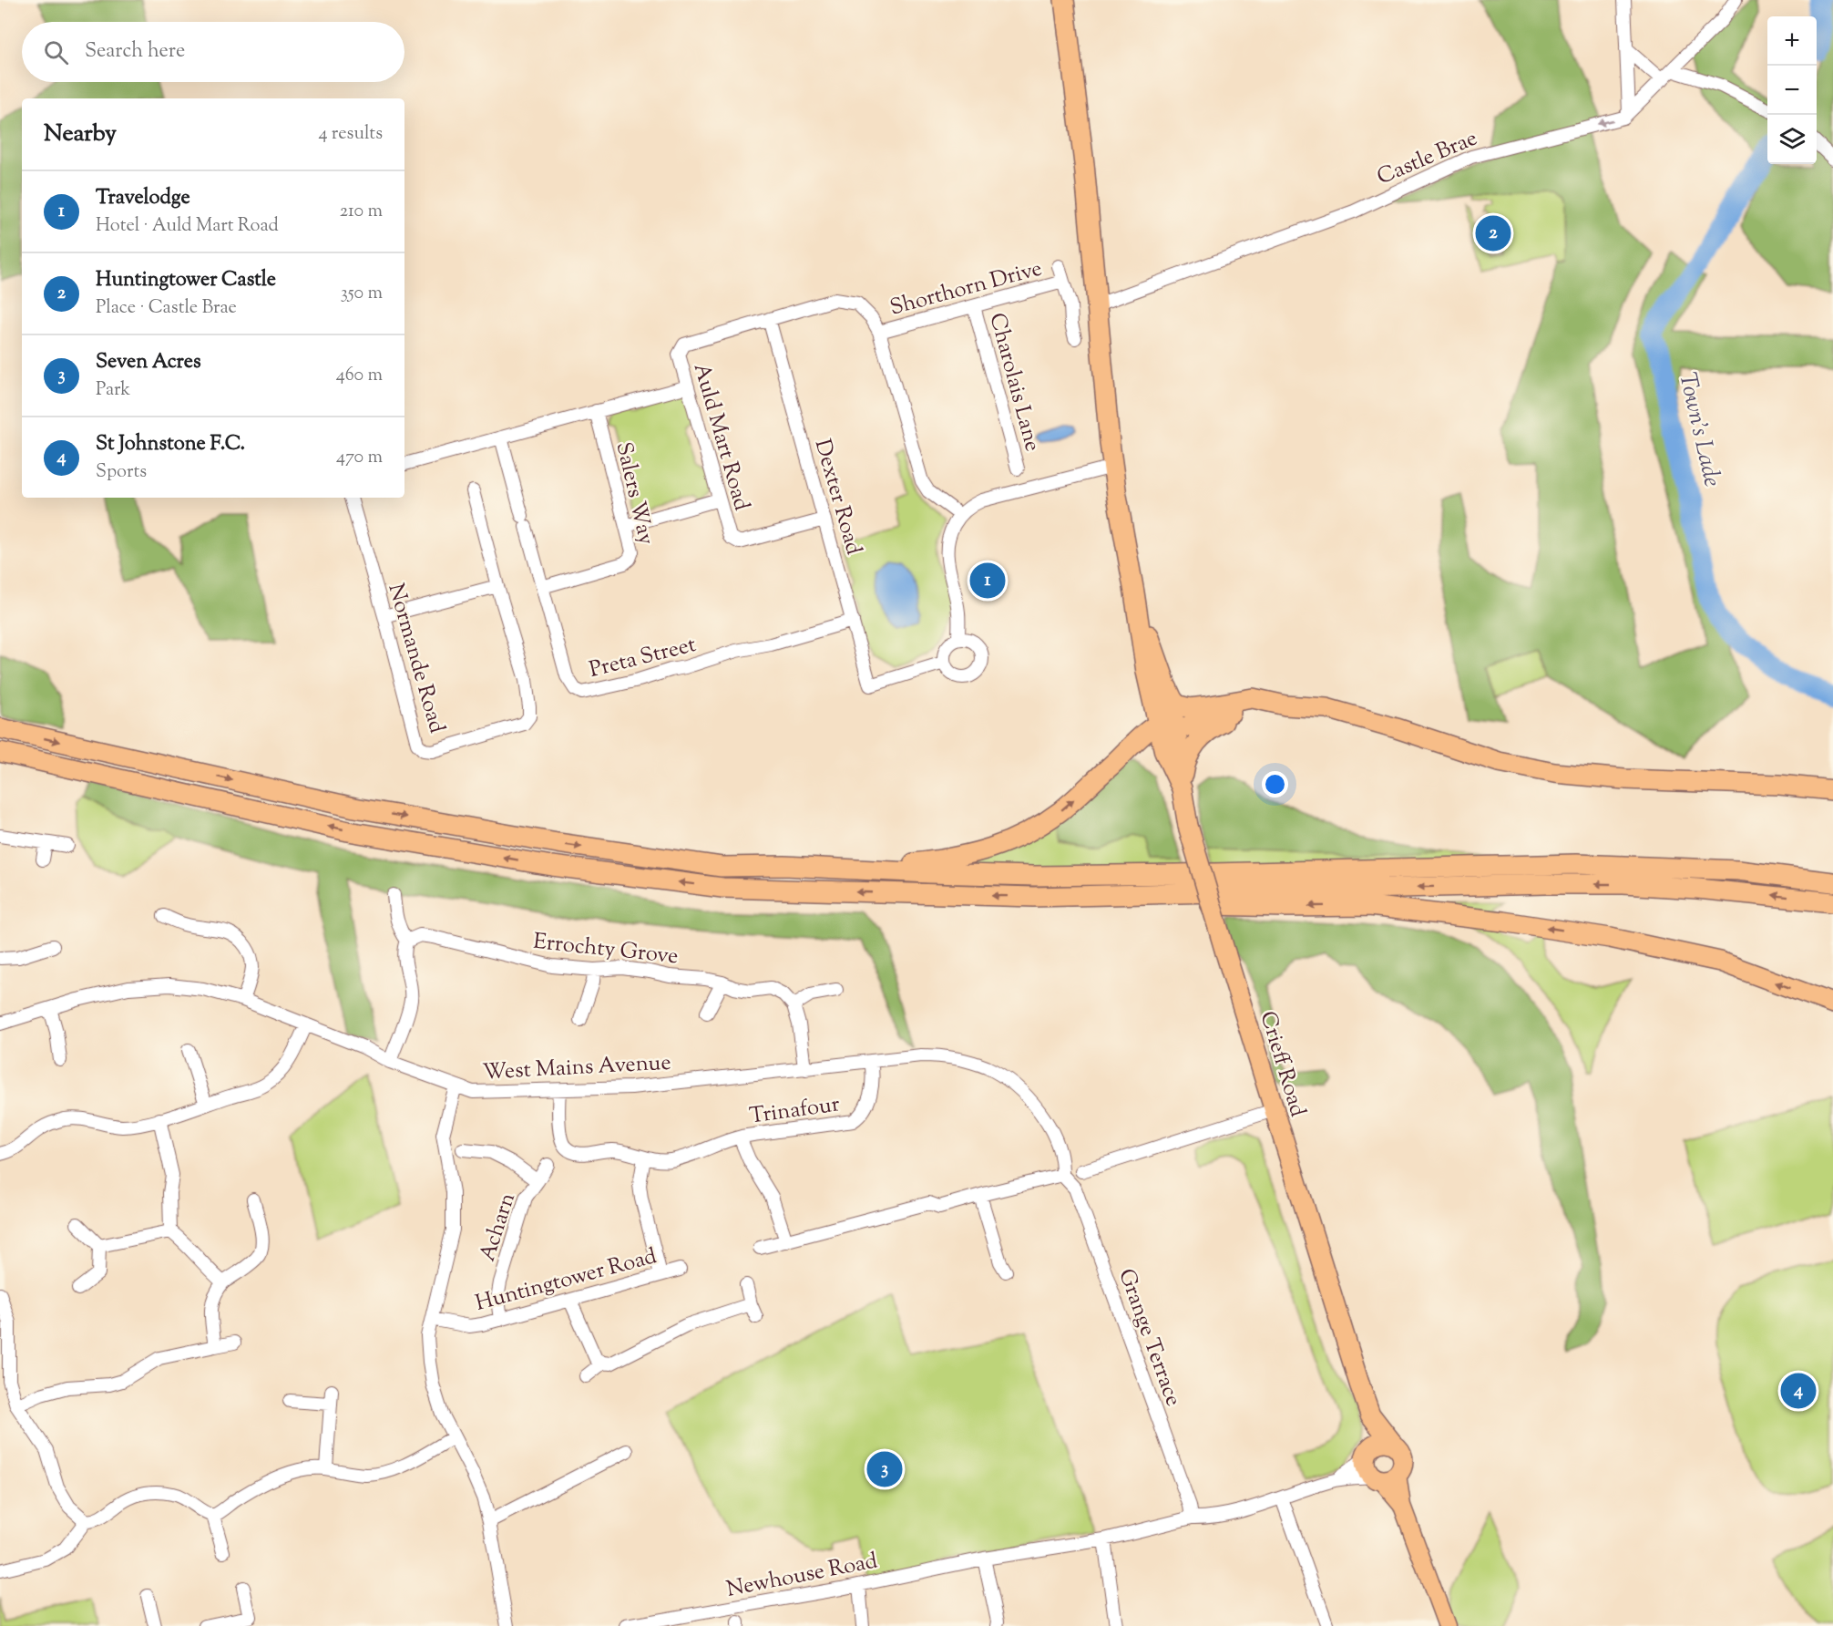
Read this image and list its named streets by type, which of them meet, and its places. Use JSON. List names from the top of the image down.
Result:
{
  "streets": {
    "highway": ["Crieff Road"],
    "street": [
      "Castle Brae",
      "Shorthorn Drive",
      "Charolais Lane",
      "Auld Mart Road",
      "Salers Way",
      "Dexter Road",
      "Preta Street",
      "Normande Road",
      "Errochty Grove",
      "West Mains Avenue",
      "Trinafour",
      "Acharn",
      "Huntingtower Road",
      "Grange Terrace",
      "Newhouse Road"
    ]
  },
  "crossings": [
    ["Shorthorn Drive", "Charolais Lane"],
    ["Shorthorn Drive", "Auld Mart Road"],
    ["Auld Mart Road", "Dexter Road"],
    ["Salers Way", "Preta Street"],
    ["Dexter Road", "Preta Street"],
    ["Crieff Road", "Newhouse Road"],
    ["West Mains Avenue", "Trinafour"],
    ["West Mains Avenue", "Grange Terrace"],
    ["Acharn", "Huntingtower Road"],
    ["Grange Terrace", "Newhouse Road"]
  ],
  "one_way": ["Castle Brae"],
  "water": ["Town's Lade"],
  "page": {
    "map_buttons": ["+", "−"],
    "search": "Search here",
    "heading": ["Nearby", "4 results"],
    "list": [
      {
        "mark": "1",
        "name": "Travelodge",
        "note": "Hotel · Auld Mart Road",
        "value": "210 m"
      },
      {
        "mark": "2",
        "name": "Huntingtower Castle",
        "note": "Place · Castle Brae",
        "value": "350 m"
      },
      {
        "mark": "3",
        "name": "Seven Acres",
        "note": "Park",
        "value": "460 m"
      },
      {
        "mark": "4",
        "name": "St Johnstone F.C.",
        "note": "Sports",
        "value": "470 m"
      }
    ],
    "pins": [
      "2",
      "1",
      "4",
      "3"
    ]
  }
}
